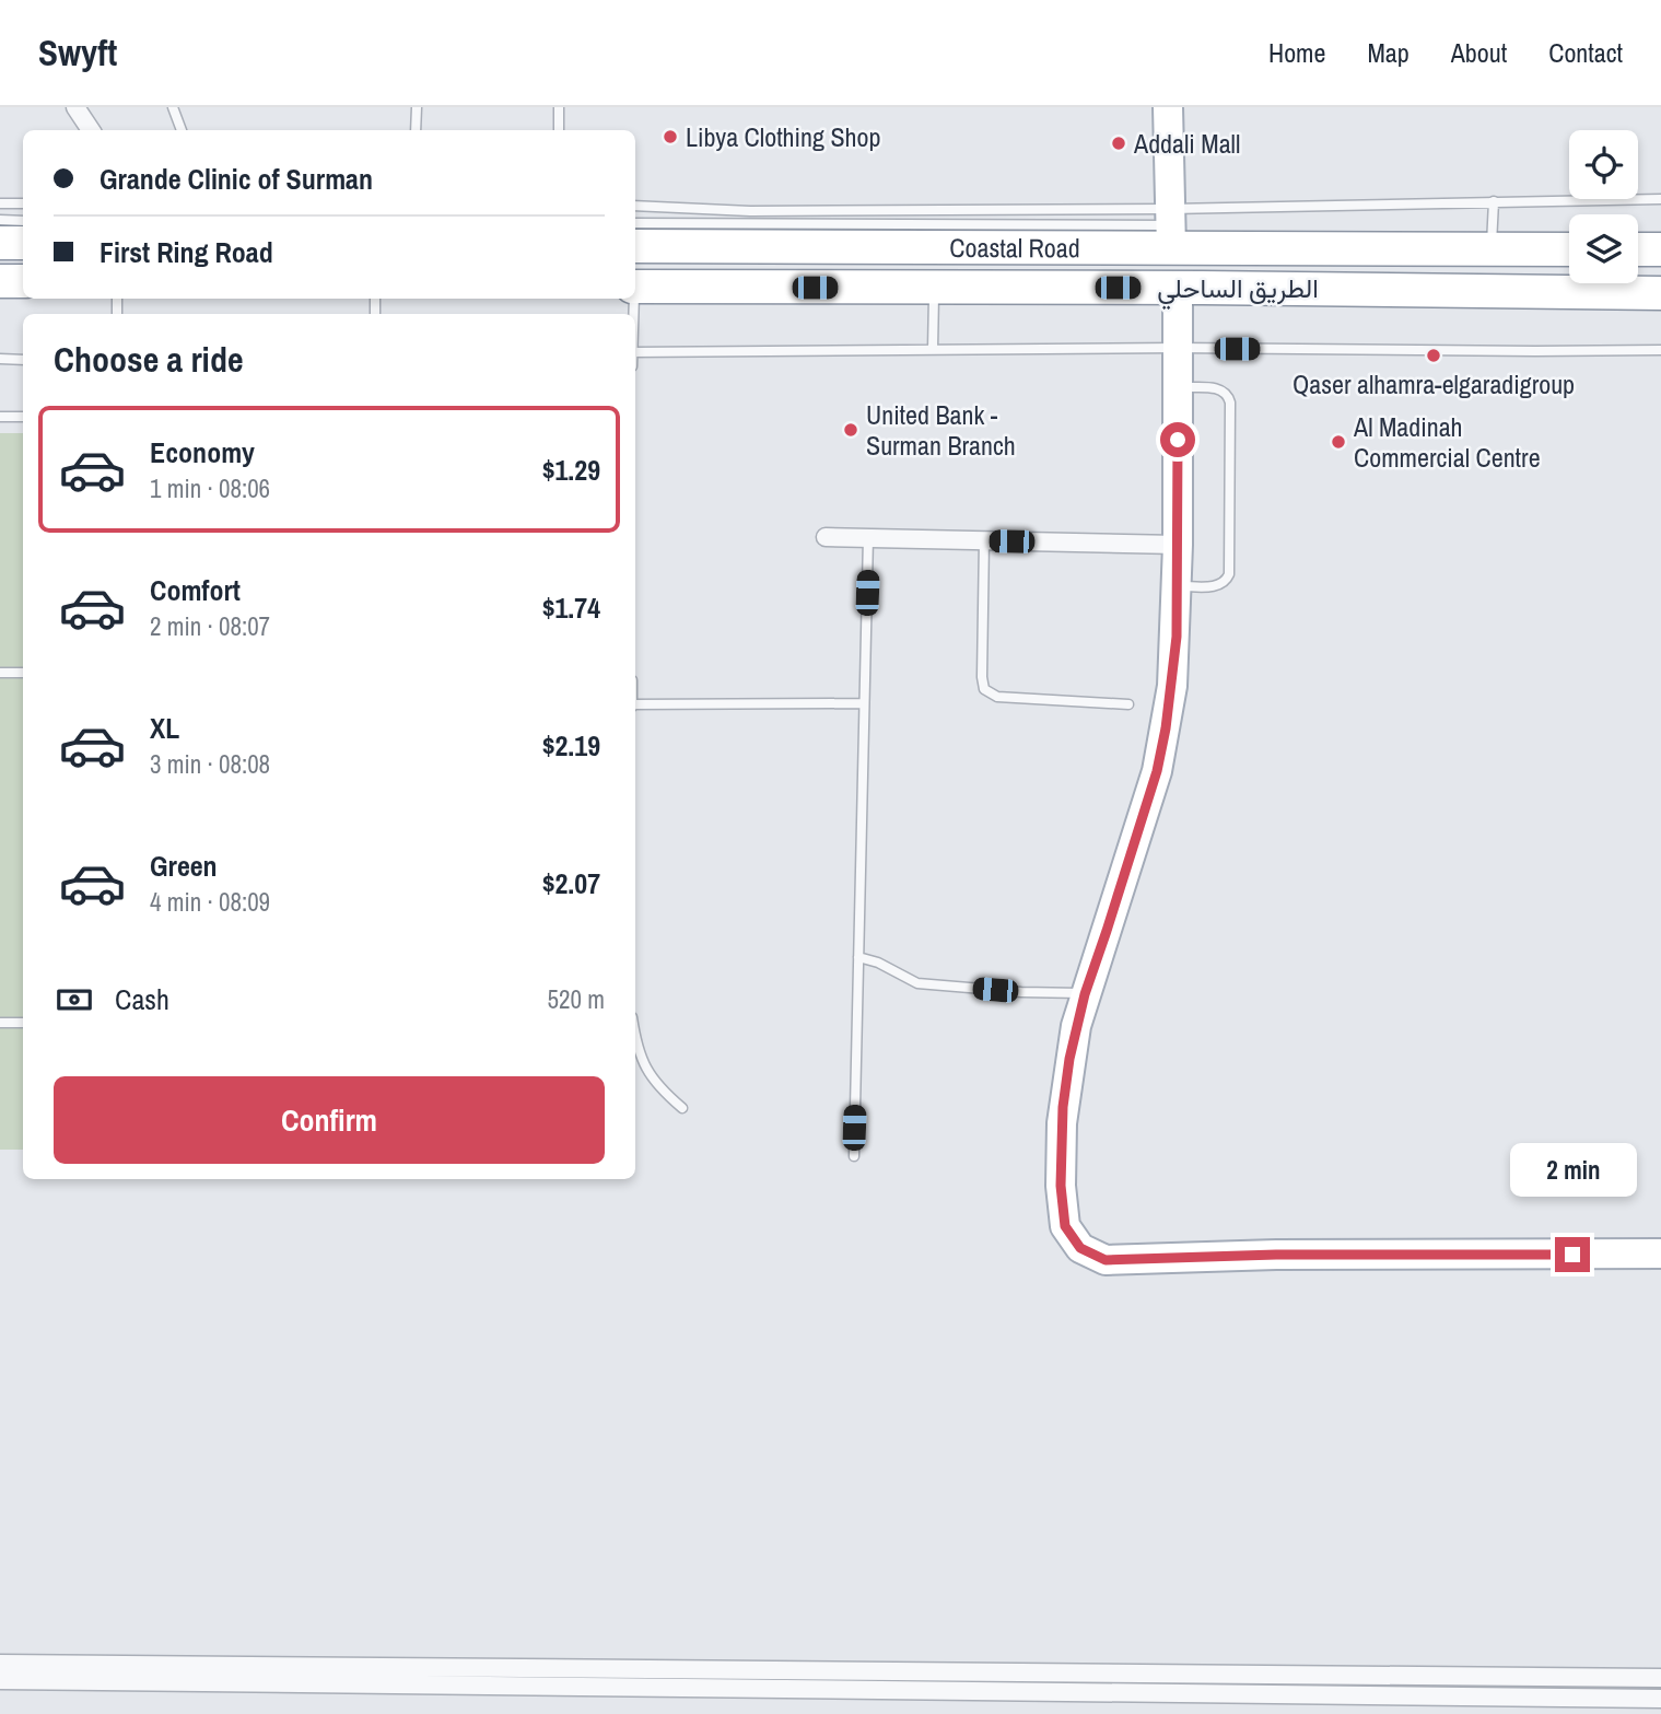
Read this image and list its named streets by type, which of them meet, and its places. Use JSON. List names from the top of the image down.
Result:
{
  "streets": {
    "highway": ["Coastal Road", "الطريق الساحلي"]
  },
  "places": [
    "Libya Clothing Shop",
    "Addali Mall",
    "Qaser alhamra-elgaradigroup",
    "United Bank - Surman Branch",
    "Al Madinah Commercial Centre"
  ],
  "page": {
    "header": "Swyft",
    "nav": [
      "Home",
      "Map",
      "About",
      "Contact"
    ],
    "banner": ["Grande Clinic of Surman", "First Ring Road"],
    "heading": "Choose a ride",
    "list": [
      {
        "name": "Economy",
        "note": "1 min · 08:06",
        "value": "$1.29"
      },
      {
        "name": "Comfort",
        "note": "2 min · 08:07",
        "value": "$1.74"
      },
      {
        "name": "XL",
        "note": "3 min · 08:08",
        "value": "$2.19"
      },
      {
        "name": "Green",
        "note": "4 min · 08:09",
        "value": "$2.07"
      }
    ],
    "pay": ["Cash", "520 m"],
    "buttons": "Confirm",
    "bubble": "2 min"
  }
}
